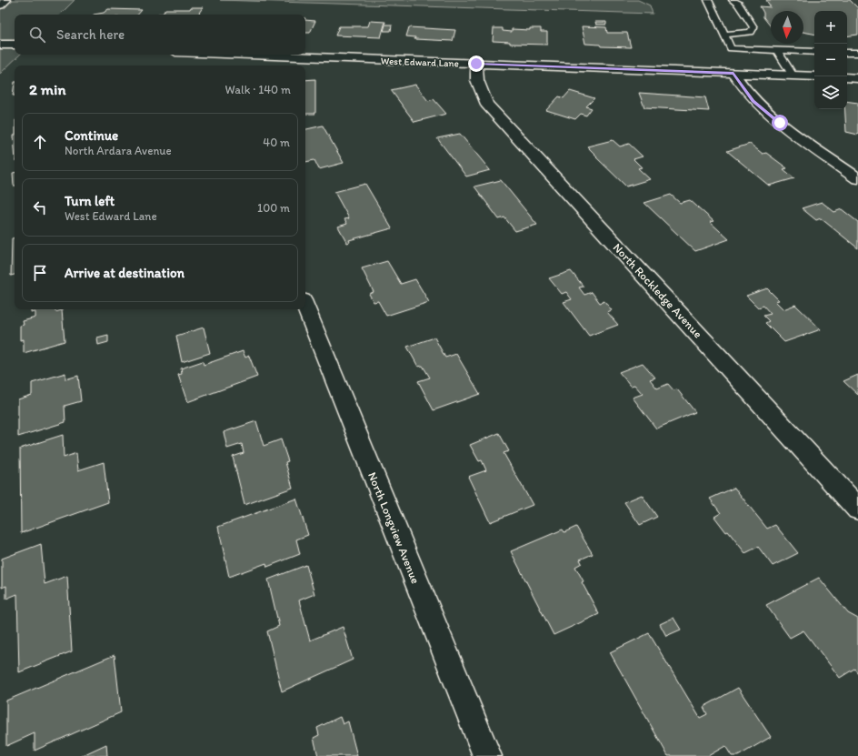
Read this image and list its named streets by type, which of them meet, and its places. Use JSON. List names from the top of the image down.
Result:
{
  "streets": {
    "street": ["West Edward Lane", "North Rockledge Avenue", "North Longview Avenue"]
  },
  "crossings": [
    ["West Edward Lane", "North Rockledge Avenue"]
  ],
  "north": "bottom",
  "page": {
    "map_buttons": ["+", "−"],
    "search": "Search here",
    "heading": ["2 min", "Walk · 140 m"],
    "list": [
      ["Continue", "North Ardara Avenue", "40 m"],
      ["Turn left", "West Edward Lane", "100 m"],
      "Arrive at destination"
    ]
  }
}
